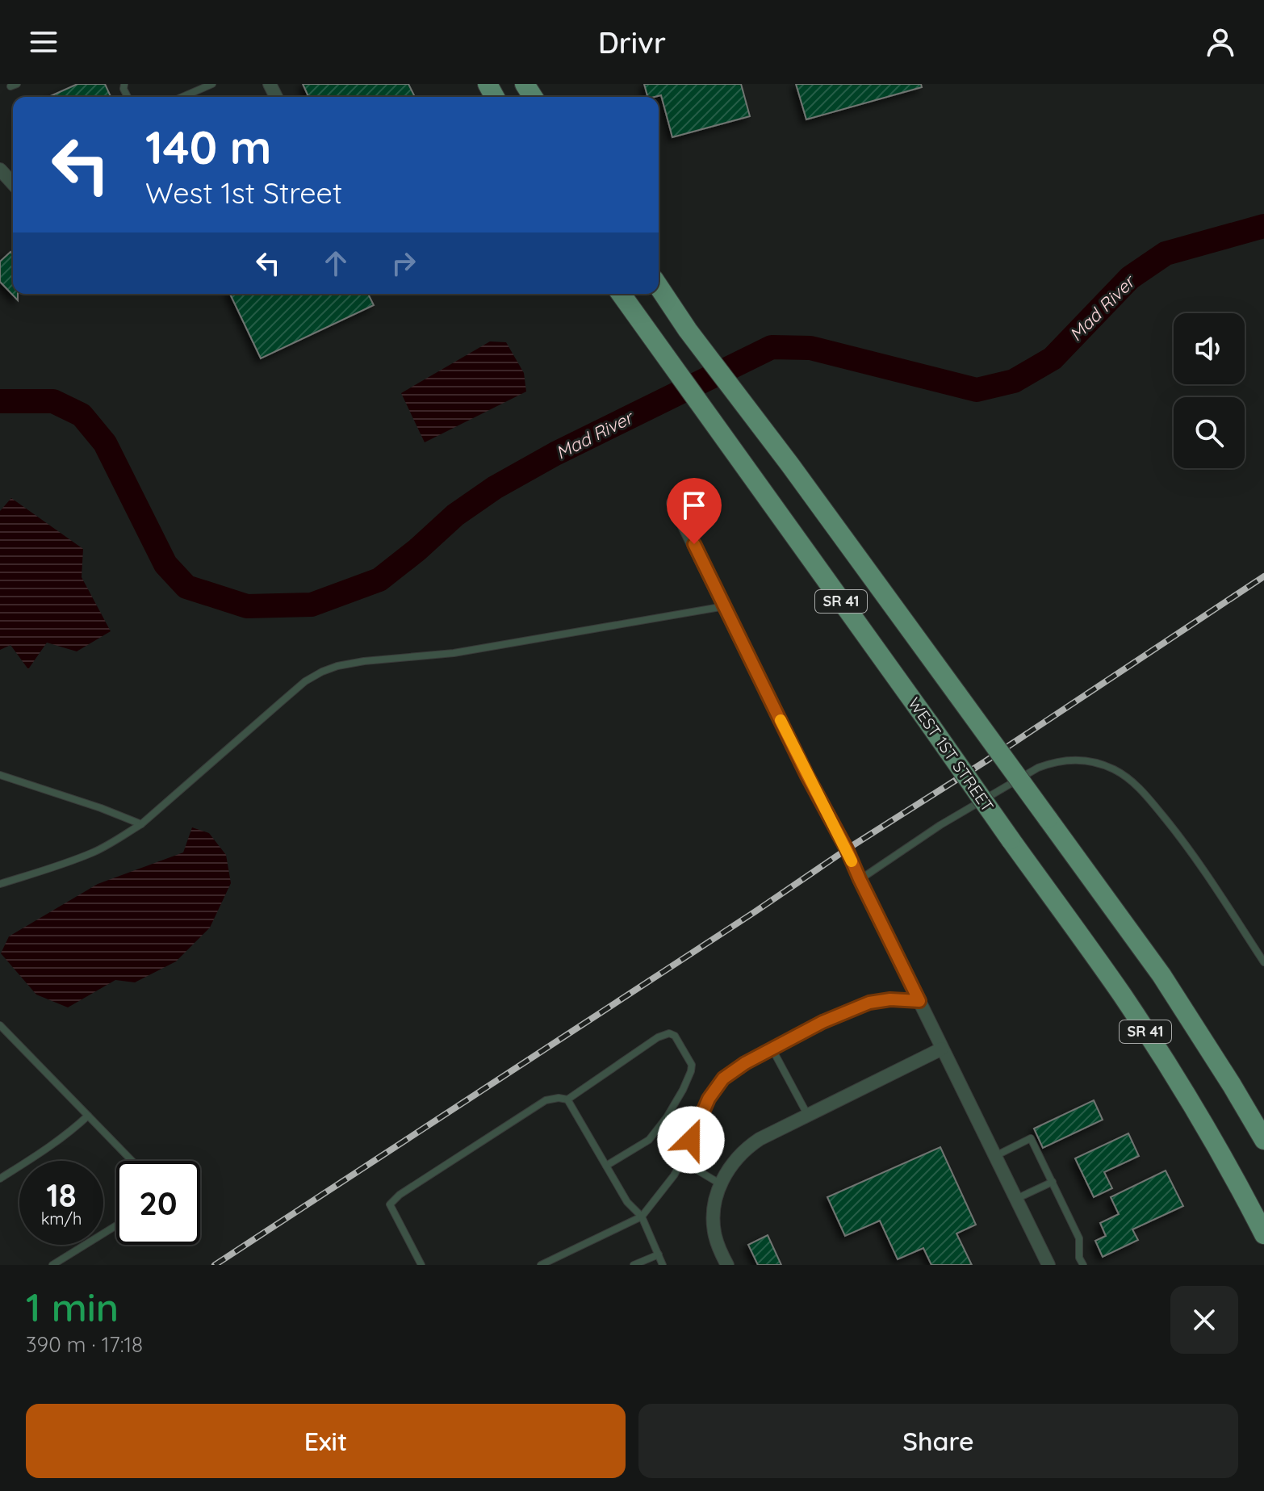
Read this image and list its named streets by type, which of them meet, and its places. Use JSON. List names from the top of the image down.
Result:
{
  "streets": {
    "main road": ["SR 41", "WEST 1ST STREET"]
  },
  "water": ["Mad River"],
  "page": {
    "header": "Drivr",
    "turn": ["140 m", "West 1st Street"],
    "speed": "18 km/h",
    "limit": "20",
    "heading": ["1 min", "390 m · 17:18"],
    "buttons": ["Exit", "Share"]
  }
}
